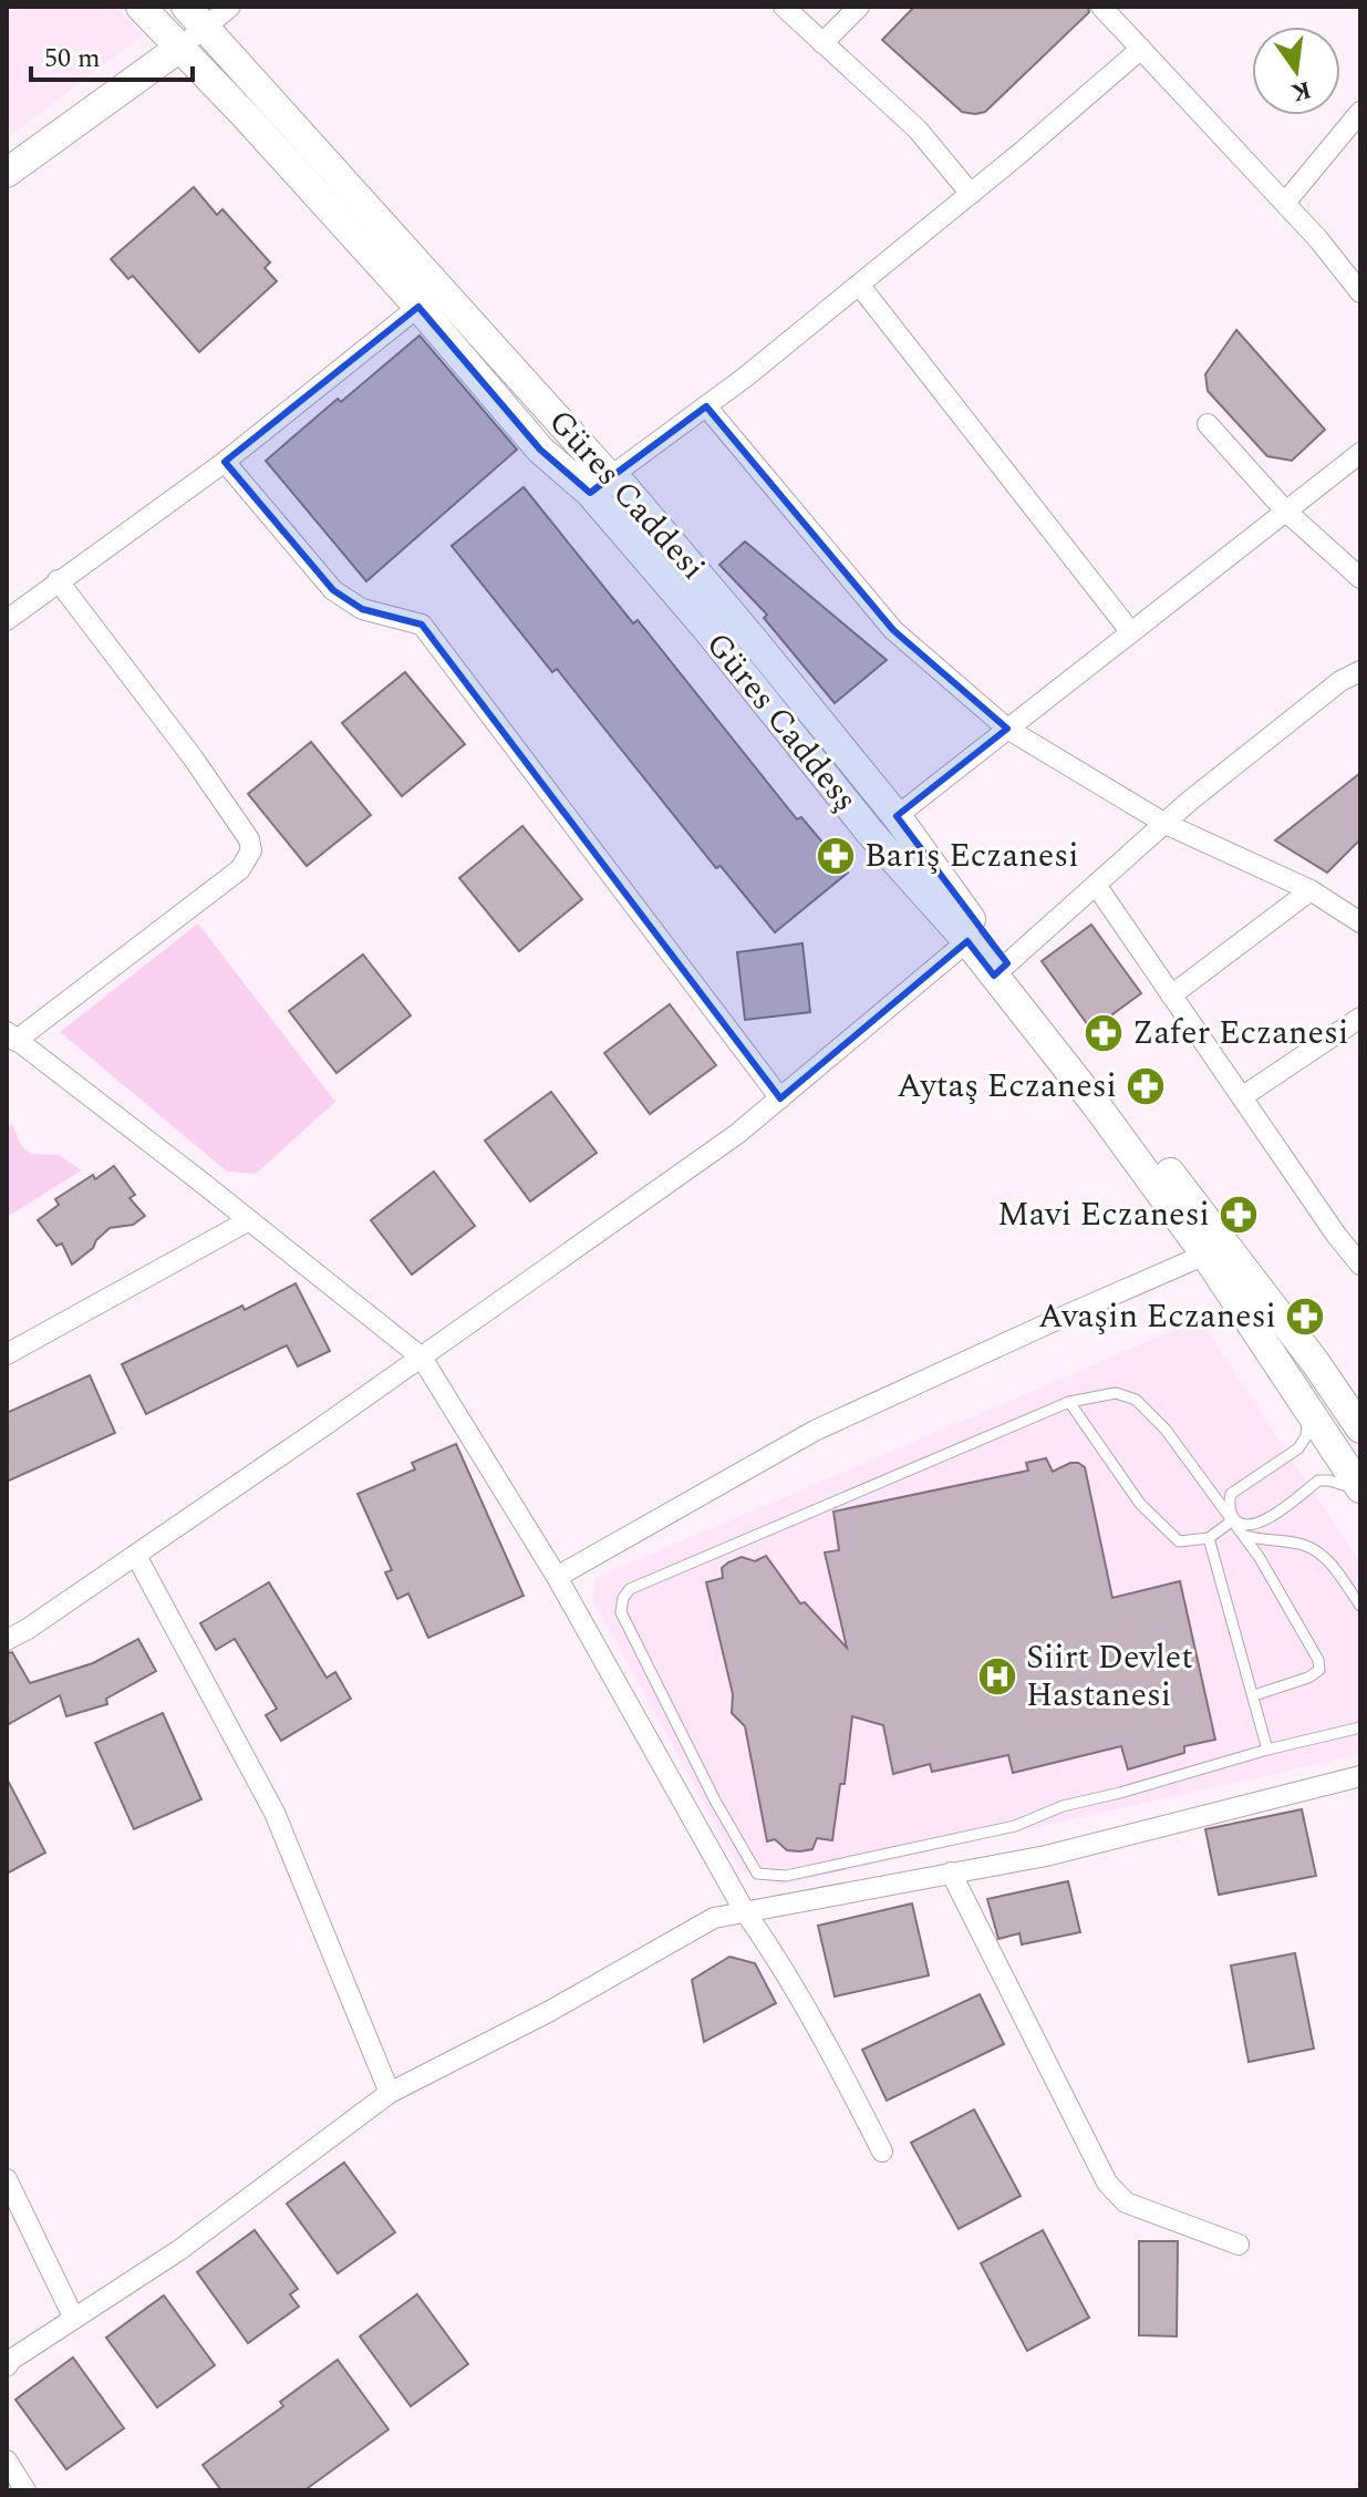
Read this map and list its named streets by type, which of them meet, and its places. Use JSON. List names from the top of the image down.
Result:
{
  "streets": {
    "street": ["Güres Caddesi", "Güres Caddesş"]
  },
  "crossings": [
    ["Güres Caddesi", "Güres Caddesş"]
  ],
  "places": {
    "pharmacy": [
      "Barış Eczanesi",
      "Zafer Eczanesi",
      "Aytaş Eczanesi",
      "Mavi Eczanesi",
      "Avaşin Eczanesi"
    ],
    "hospital": ["Siirt Devlet Hastanesi"]
  },
  "scale_bar": "50 m",
  "north": "bottom"
}
